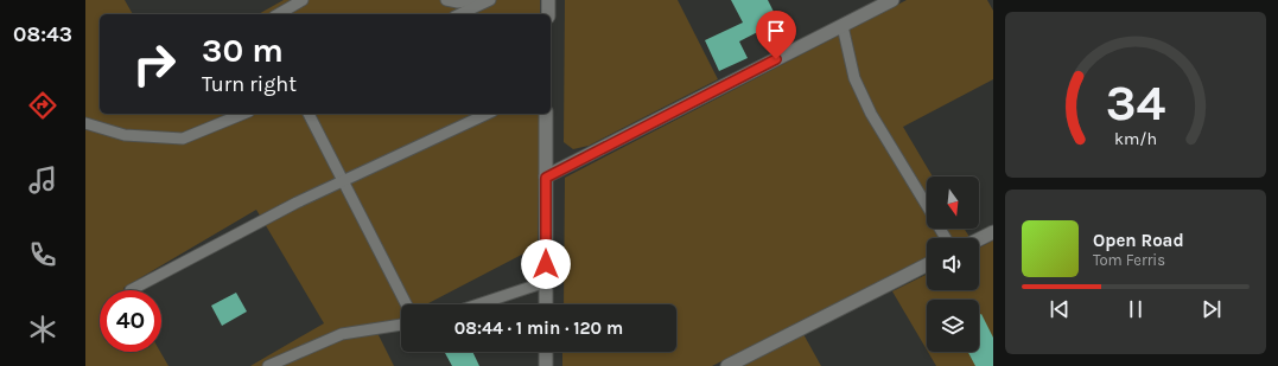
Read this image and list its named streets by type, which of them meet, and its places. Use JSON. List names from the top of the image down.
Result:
{
  "north": "bottom",
  "page": {
    "tabs": "08:43",
    "turn": ["30 m", "Turn right"],
    "song": ["Open Road", "Tom Ferris"],
    "limit": "40",
    "trip": "08:44 · 1 min · 120 m",
    "gauge": ["34", "km/h"]
  }
}
